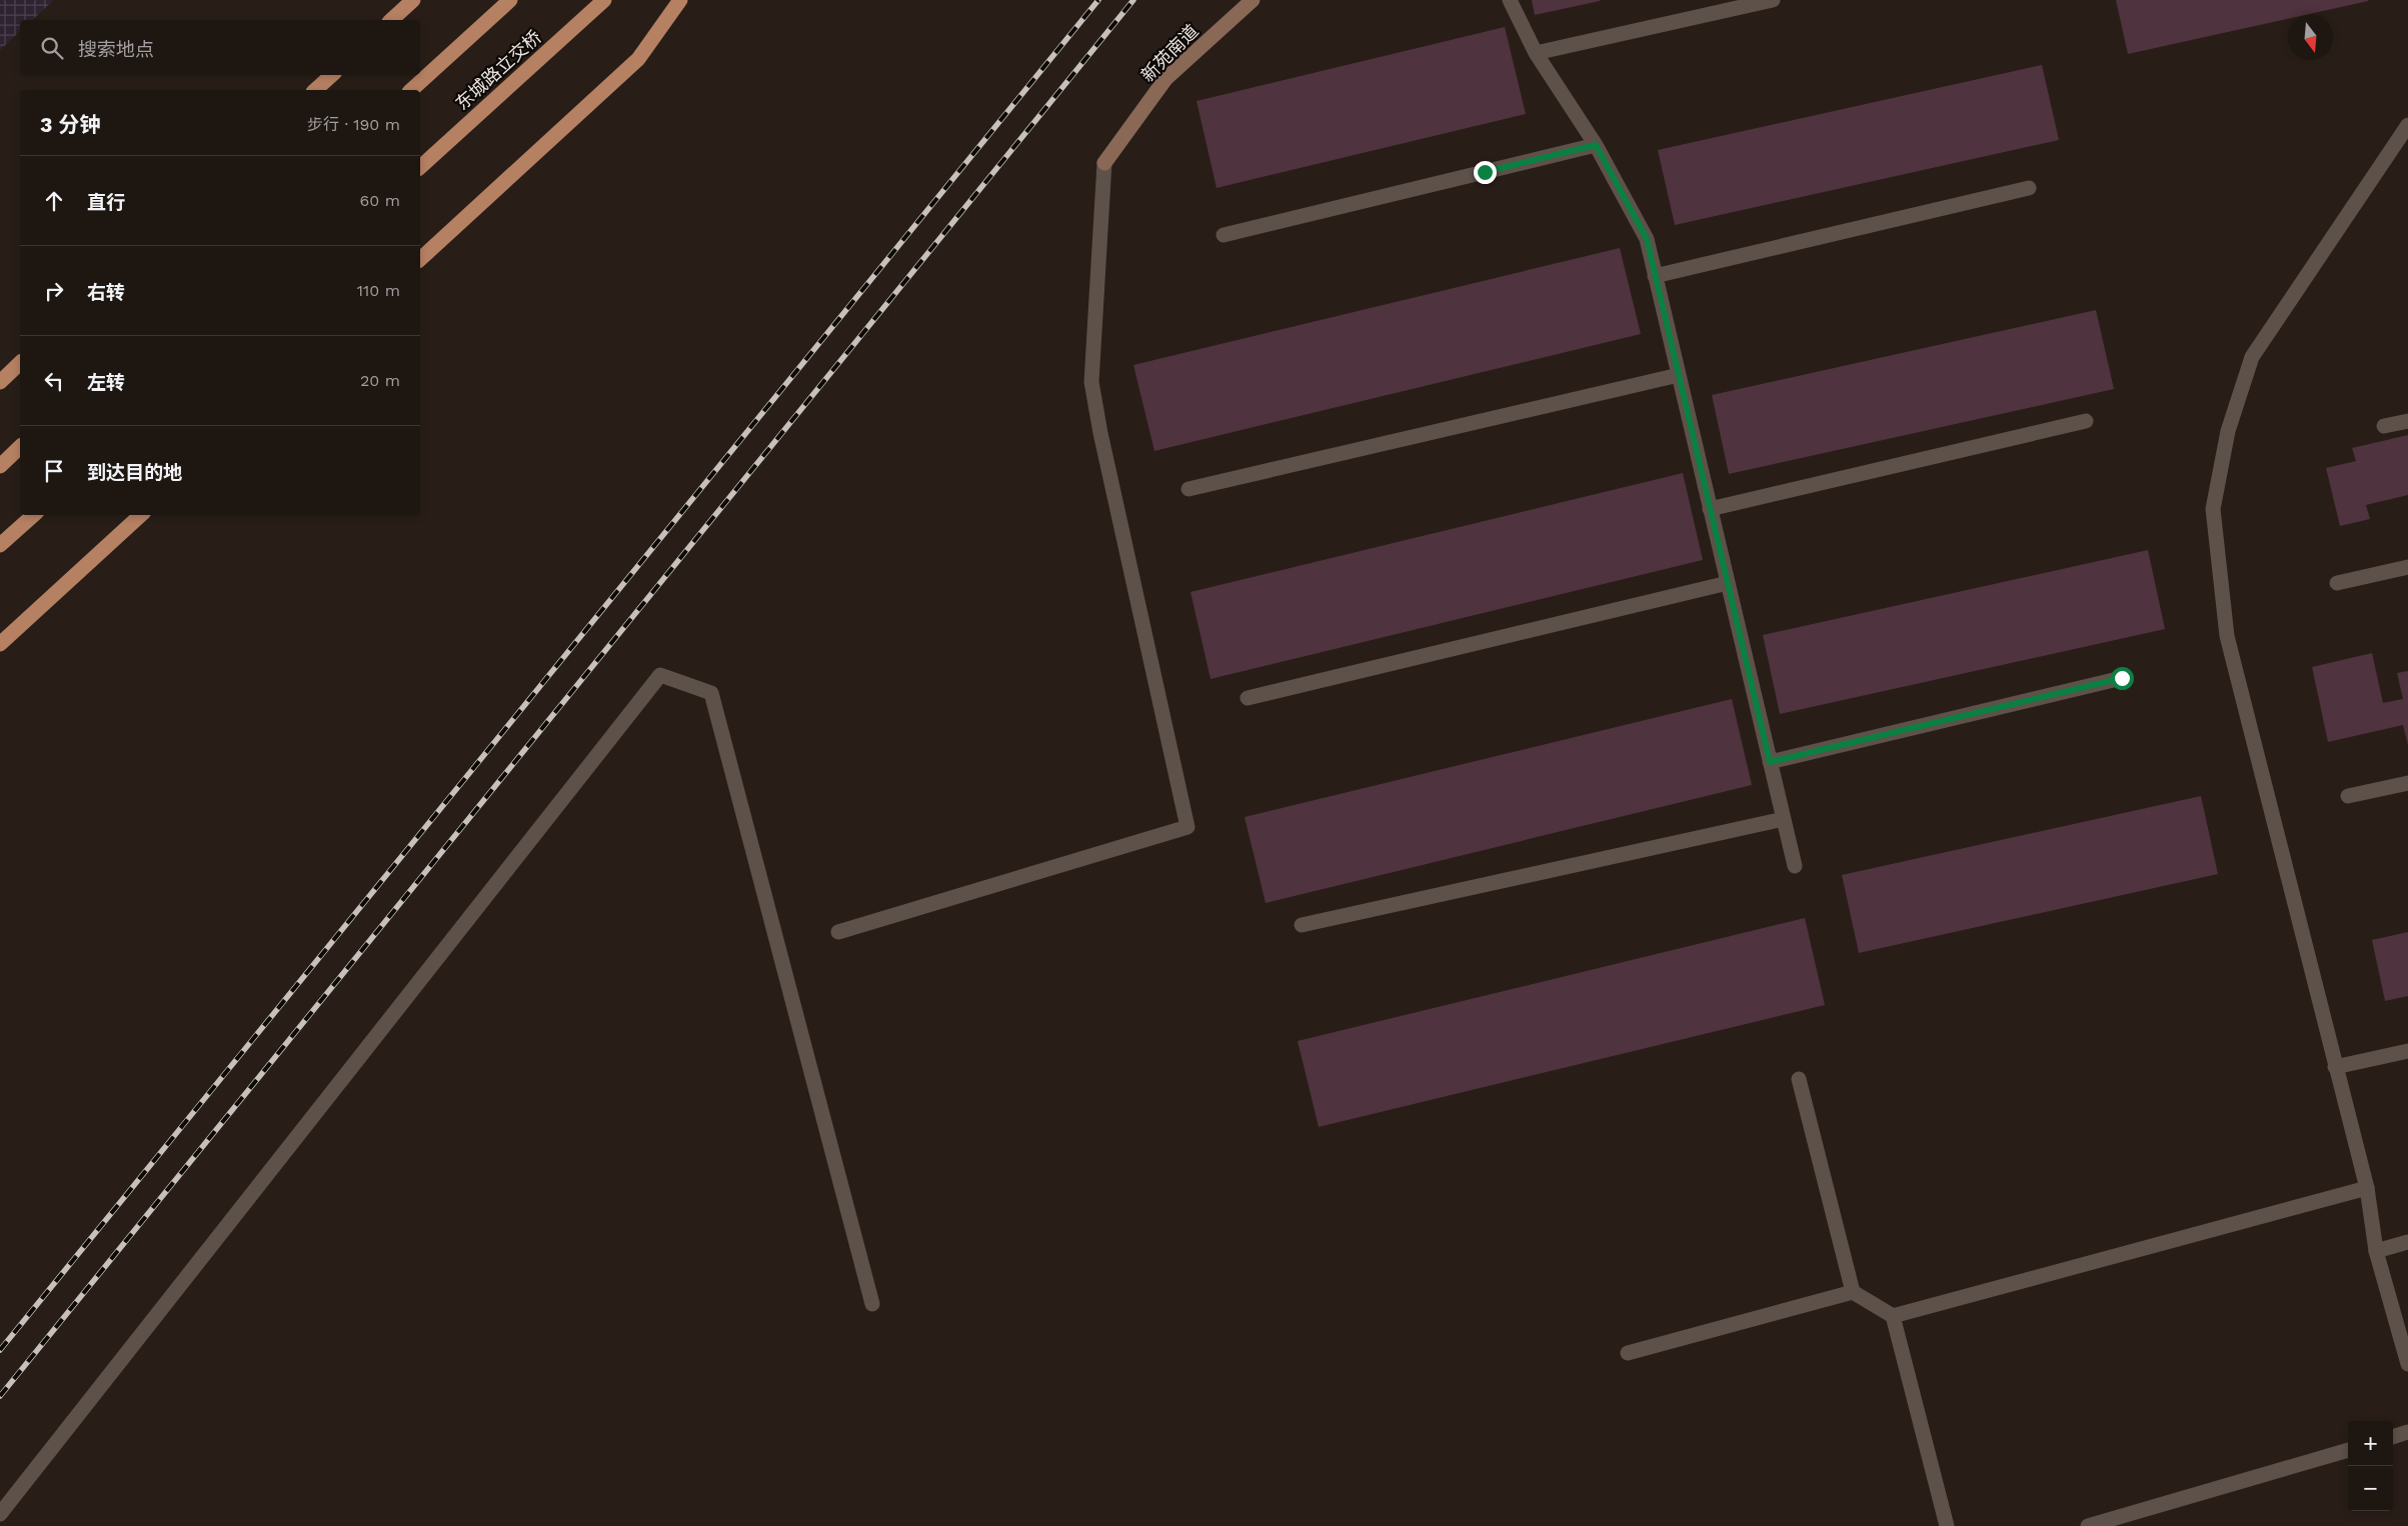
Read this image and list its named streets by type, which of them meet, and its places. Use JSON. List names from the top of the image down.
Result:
{
  "streets": {
    "main road": ["东城路立交桥"],
    "street": ["新苑南道"]
  },
  "north": "bottom",
  "page": {
    "search": "搜索地点",
    "heading": ["3 分钟", "步行 · 190 m"],
    "list": [
      ["直行", "60 m"],
      ["右转", "110 m"],
      ["左转", "20 m"],
      "到达目的地"
    ],
    "map_buttons": ["+", "−"]
  }
}
